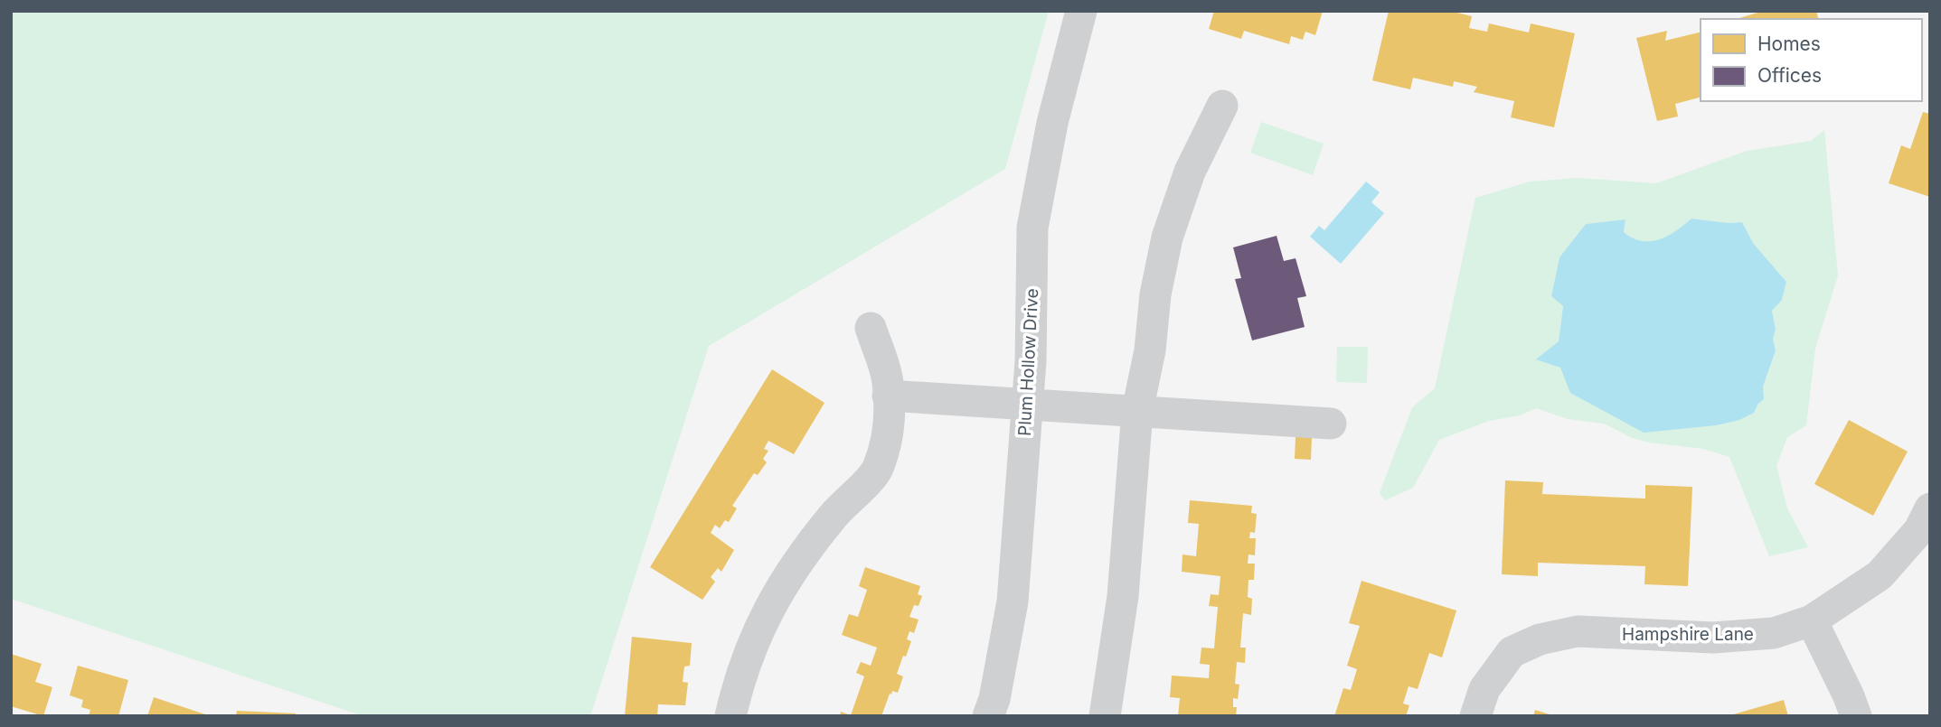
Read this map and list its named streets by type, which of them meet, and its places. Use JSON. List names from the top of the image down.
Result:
{
  "streets": {
    "street": ["Plum Hollow Drive", "Hampshire Lane"]
  },
  "legend": ["Homes", "Offices"]
}
